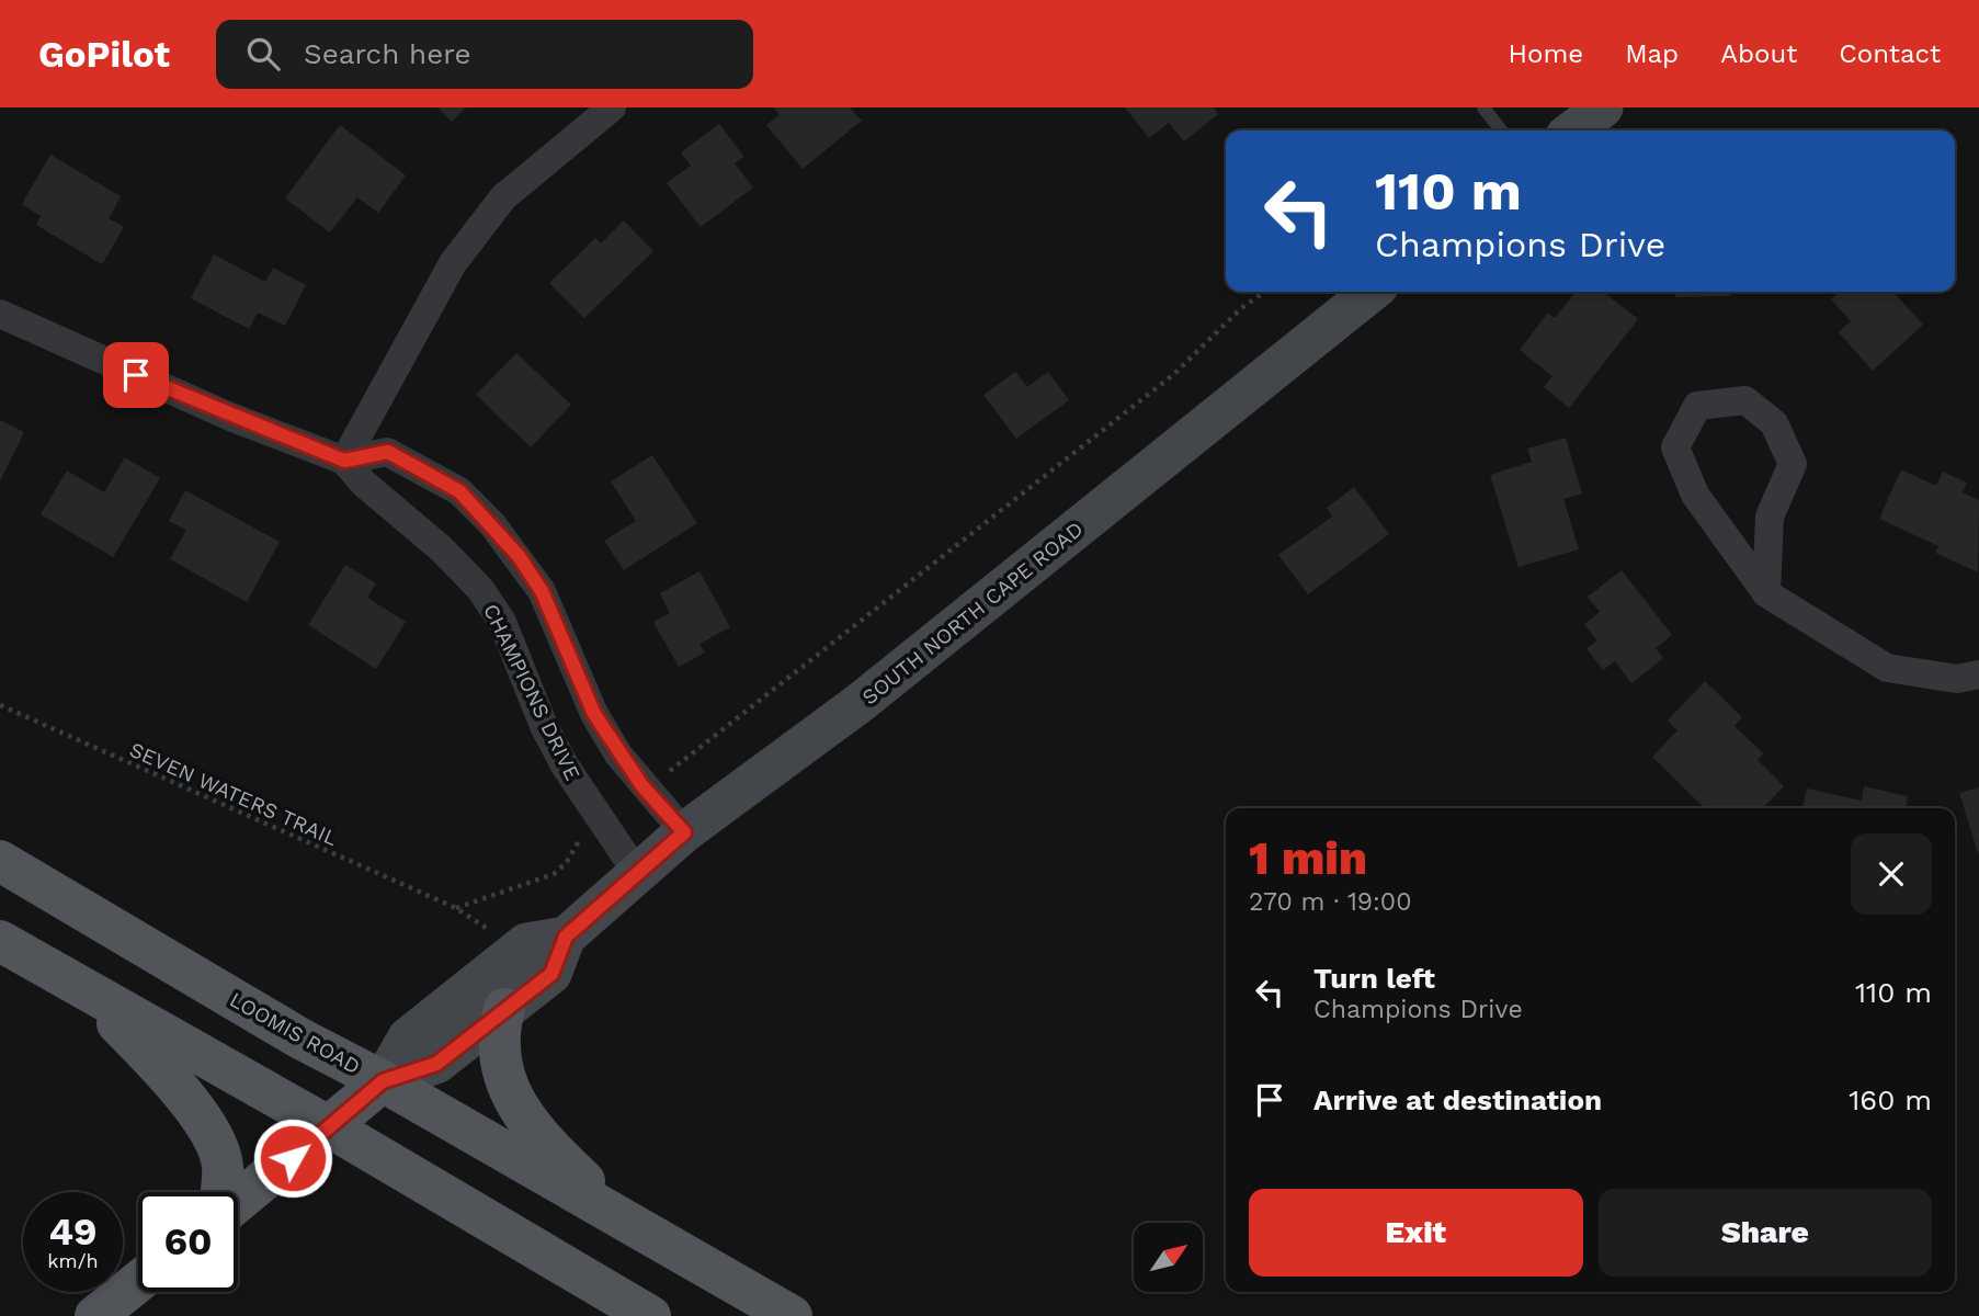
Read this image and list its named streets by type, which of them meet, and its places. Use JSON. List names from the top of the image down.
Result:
{
  "streets": {
    "main road": ["SOUTH NORTH CAPE ROAD", "LOOMIS ROAD"],
    "street": ["CHAMPIONS DRIVE"],
    "path": ["SEVEN WATERS TRAIL"]
  },
  "crossings": [
    ["SOUTH NORTH CAPE ROAD", "CHAMPIONS DRIVE"],
    ["SOUTH NORTH CAPE ROAD", "LOOMIS ROAD"]
  ],
  "north": "top right",
  "page": {
    "header": "GoPilot",
    "search": "Search here",
    "nav": [
      "Home",
      "Map",
      "About",
      "Contact"
    ],
    "turn": ["110 m", "Champions Drive"],
    "heading": ["1 min", "270 m · 19:00"],
    "list": [
      {
        "name": "Turn left",
        "note": "Champions Drive",
        "value": "110 m"
      },
      {
        "name": "Arrive at destination",
        "value": "160 m"
      }
    ],
    "buttons": ["Exit", "Share"],
    "speed": "49 km/h",
    "limit": "60"
  }
}
